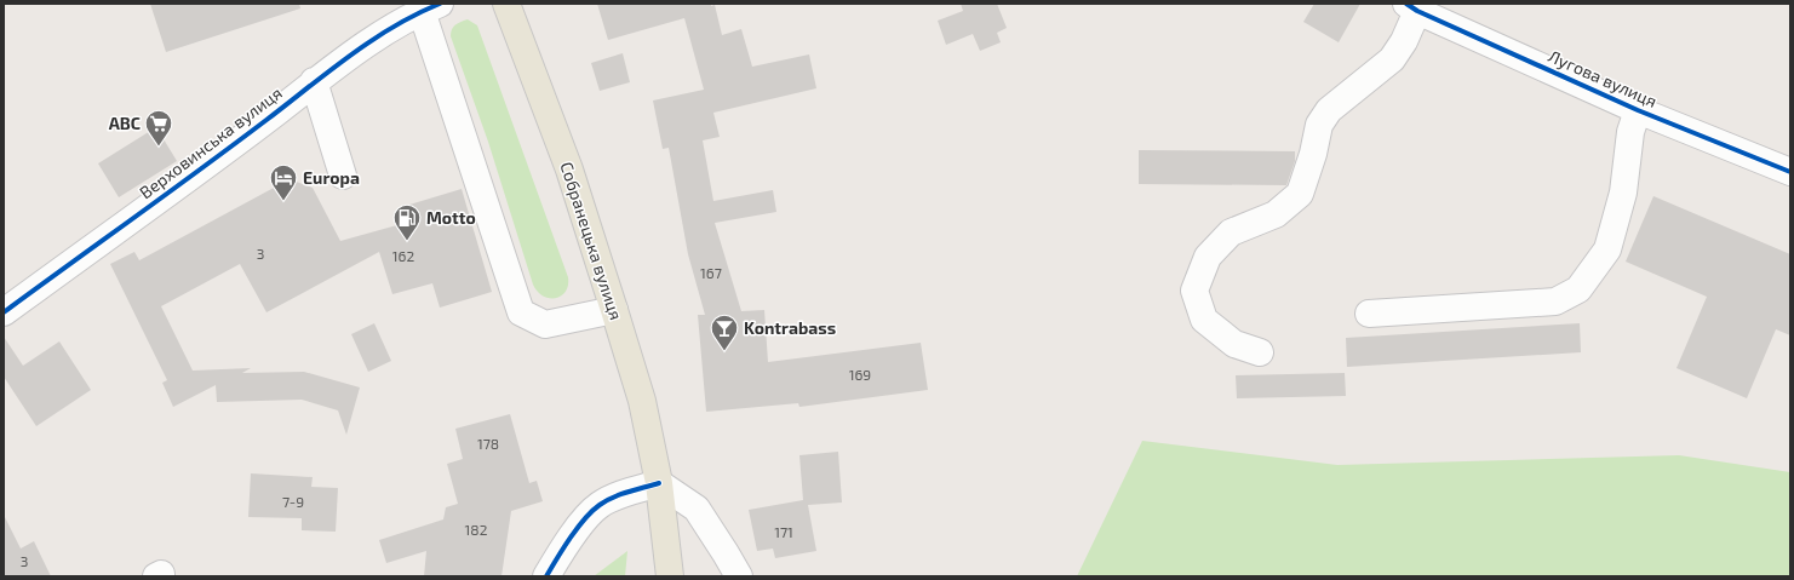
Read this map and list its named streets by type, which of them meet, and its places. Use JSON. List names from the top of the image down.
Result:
{
  "streets": {
    "main road": ["Собранецька вулиця"],
    "street": ["Лугова вулиця", "Верховинська вулиця"]
  },
  "places": {
    "supermarket": ["ABC"],
    "hotel": ["Europa"],
    "fuel station": ["Motto"],
    "bar": ["Kontrabass"]
  },
  "house_numbers": [
    "3",
    "162",
    "167",
    "169",
    "178",
    "7-9",
    "182",
    "171",
    "3"
  ]
}
